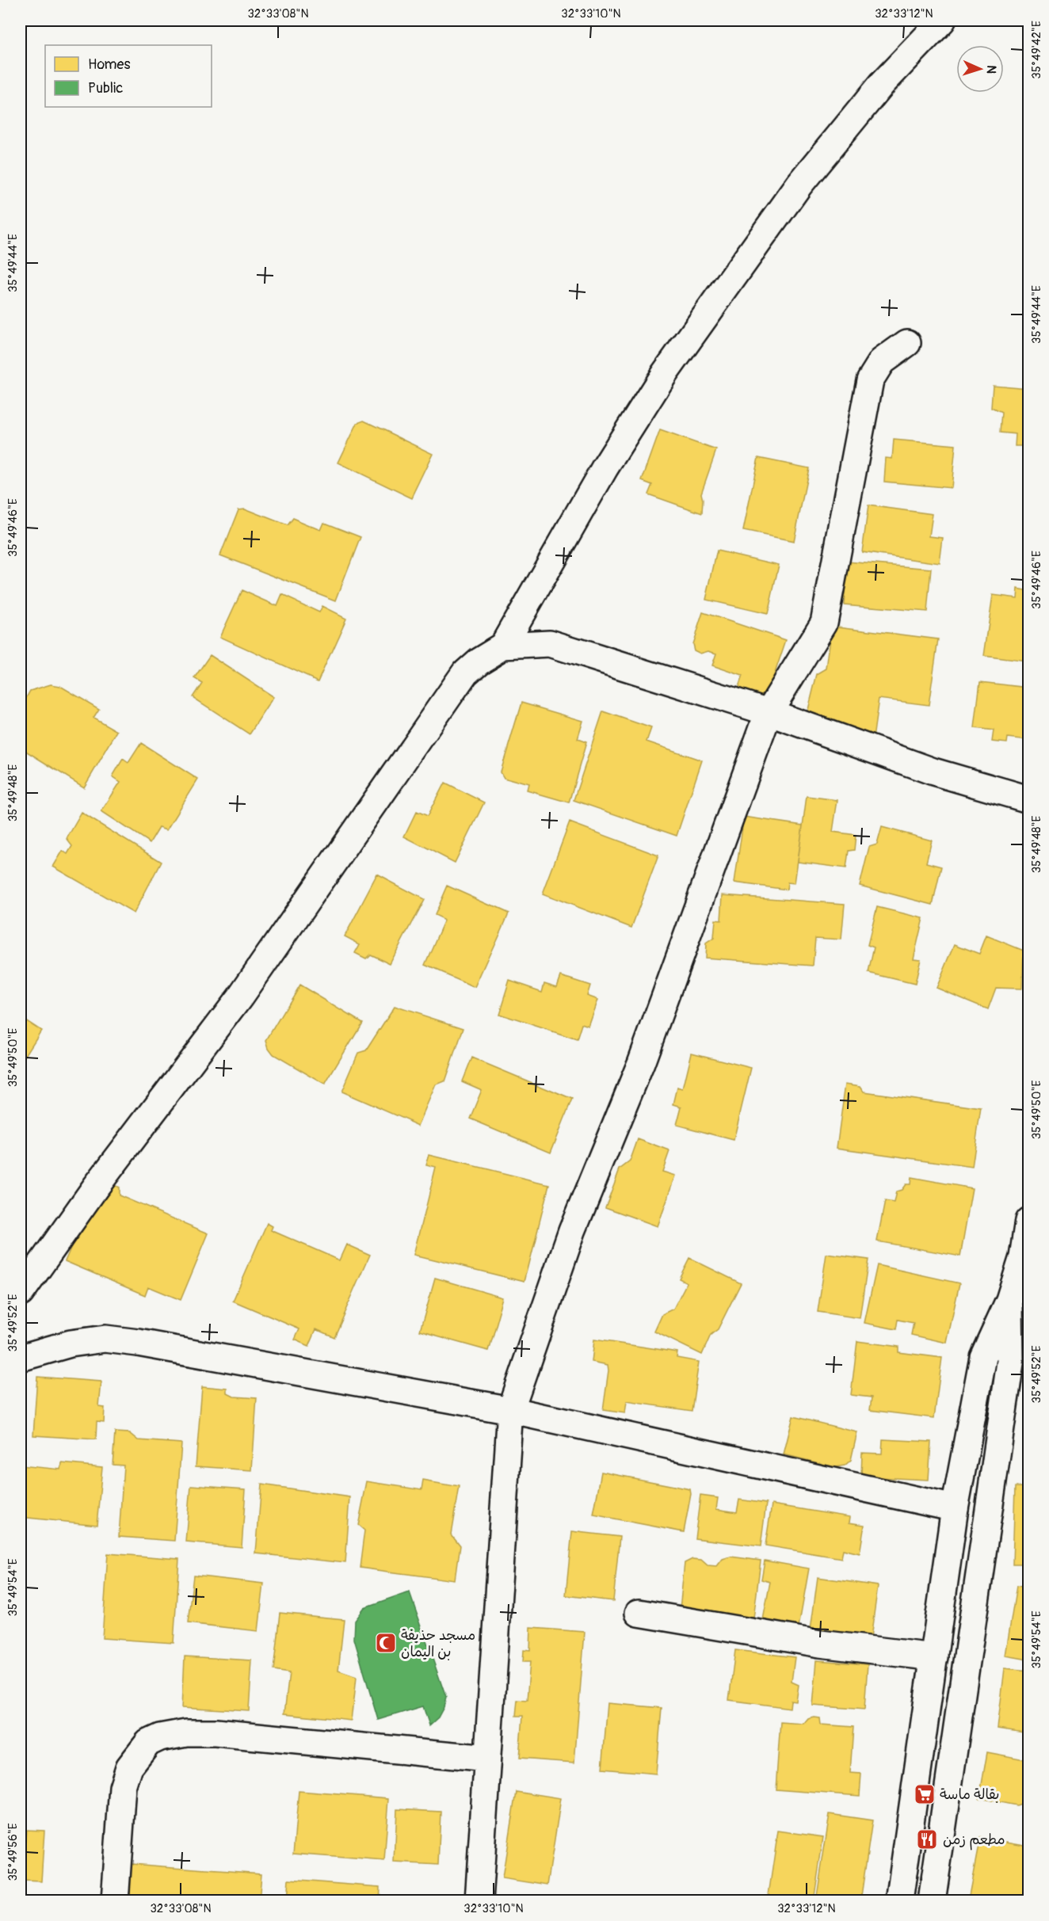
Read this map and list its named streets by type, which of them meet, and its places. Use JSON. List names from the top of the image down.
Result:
{
  "places": {
    "mosque": ["مسجد حذيفة بن اليمان"],
    "supermarket": ["بقالة ماسة"],
    "restaurant": ["مطعم زمن"]
  },
  "legend": ["Homes", "Public"],
  "north": "right",
  "coordinates": [
    "32°33'08\"N",
    "32°33'10\"N",
    "32°33'12\"N",
    "35°49'42\"E",
    "35°49'44\"E",
    "35°49'46\"E",
    "35°49'48\"E",
    "35°49'50\"E",
    "35°49'52\"E",
    "35°49'54\"E",
    "35°49'56\"E"
  ]
}
